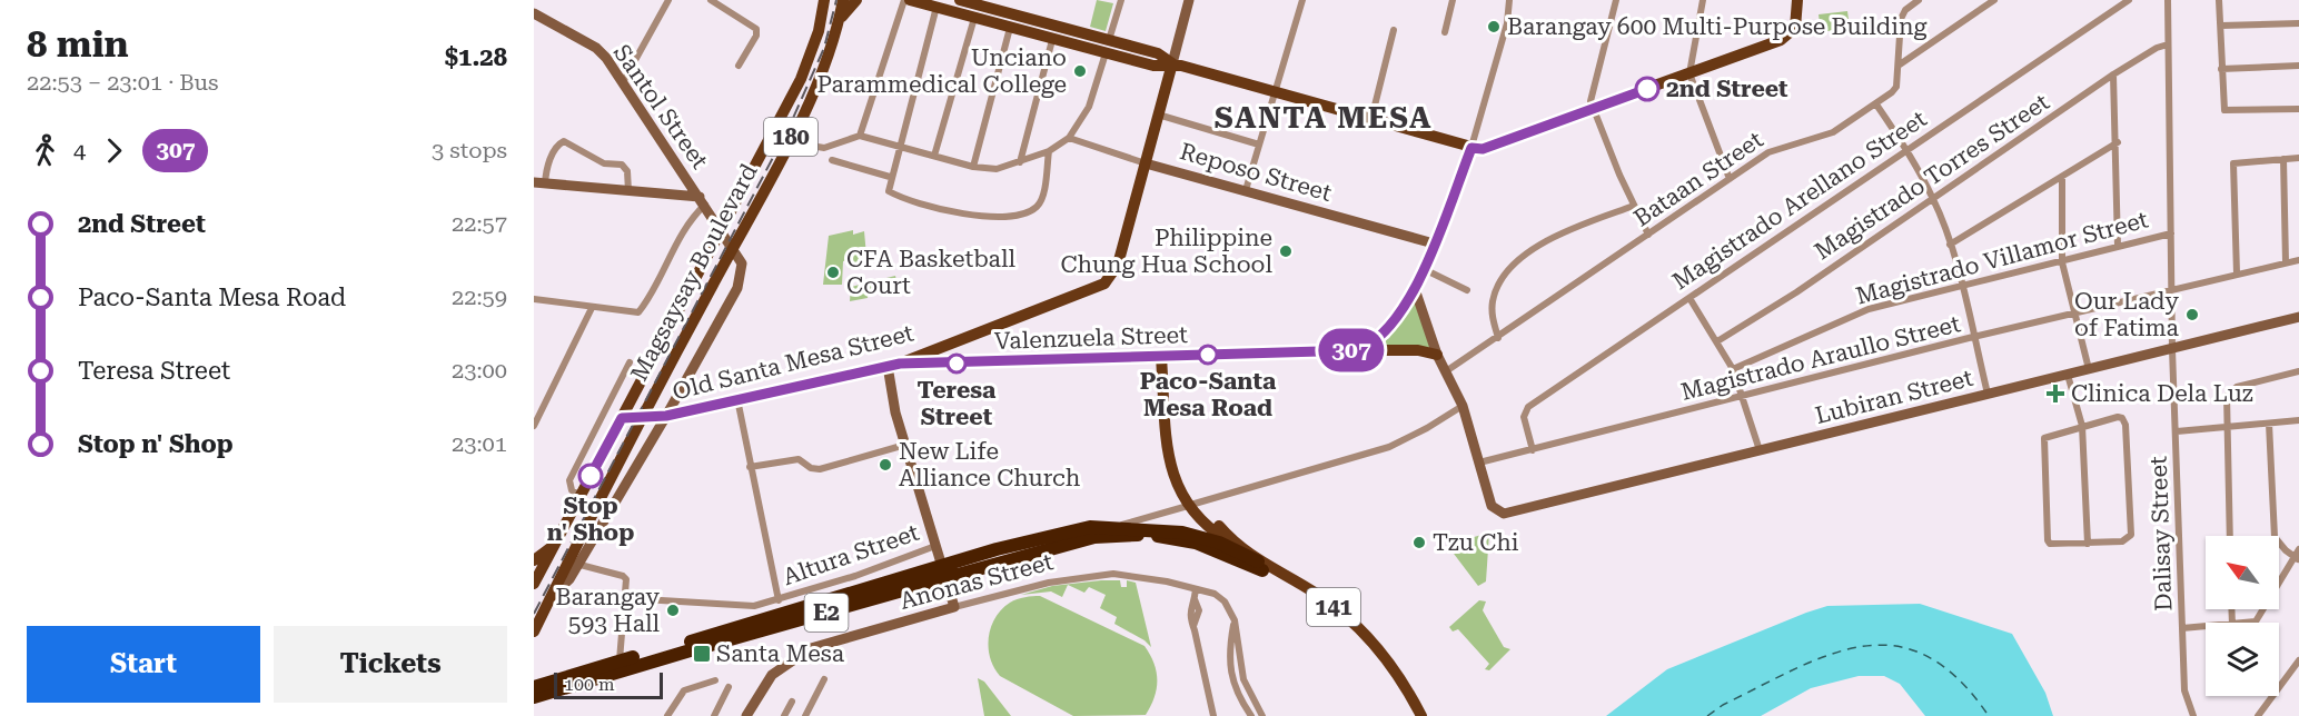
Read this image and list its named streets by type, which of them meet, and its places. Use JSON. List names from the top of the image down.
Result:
{
  "streets": {
    "highway": ["E2"],
    "main road": [
      "180",
      "Magsaysay Boulevard",
      "Valenzuela Street",
      "Old Santa Mesa Street",
      "141"
    ],
    "street": [
      "Santol Street",
      "Reposo Street",
      "Magistrado Torres Street",
      "Bataan Street",
      "Magistrado Arellano Street",
      "Magistrado Villamor Street",
      "Magistrado Araullo Street",
      "Lubiran Street",
      "Dalisay Street",
      "Altura Street",
      "Anonas Street"
    ]
  },
  "crossings": [
    ["Santol Street", "Magsaysay Boulevard"],
    ["Reposo Street", "Old Santa Mesa Street"],
    ["Magistrado Torres Street", "Dalisay Street"],
    ["Magistrado Arellano Street", "Magistrado Araullo Street"],
    ["Magistrado Villamor Street", "Dalisay Street"],
    ["Magsaysay Boulevard", "Old Santa Mesa Street"],
    ["Valenzuela Street", "Old Santa Mesa Street"],
    ["Valenzuela Street", "141"],
    ["Magistrado Araullo Street", "Lubiran Street"],
    ["Magistrado Araullo Street", "Dalisay Street"],
    ["Lubiran Street", "Dalisay Street"]
  ],
  "districts": ["SANTA MESA"],
  "places": {
    "other": [
      "Barangay 600 Multi-Purpose Building",
      "Unciano Parammedical College",
      "2nd Street",
      "Philippine Chung Hua School",
      "CFA Basketball Court",
      "Our Lady of Fatima",
      "Paco-Santa Mesa Road",
      "Teresa Street",
      "New Life Alliance Church",
      "Stop n' Shop",
      "Tzu Chi",
      "Barangay 593 Hall"
    ],
    "health": ["Clinica Dela Luz"],
    "transit": ["Santa Mesa"]
  },
  "lines": ["bus line 307"],
  "scale_bar": "100 m",
  "north": "top left",
  "page": {
    "heading": ["8 min", "22:53 – 23:01 · Bus", "$1.28"],
    "on_map": "307",
    "legs": ["4", "307", "3 stops"],
    "list": [
      {
        "name": "2nd Street",
        "value": "22:57"
      },
      {
        "name": "Paco-Santa Mesa Road",
        "value": "22:59"
      },
      {
        "name": "Teresa Street",
        "value": "23:00"
      },
      {
        "name": "Stop n' Shop",
        "value": "23:01"
      }
    ],
    "buttons": ["Start", "Tickets"],
    "scale": "100 m"
  }
}
